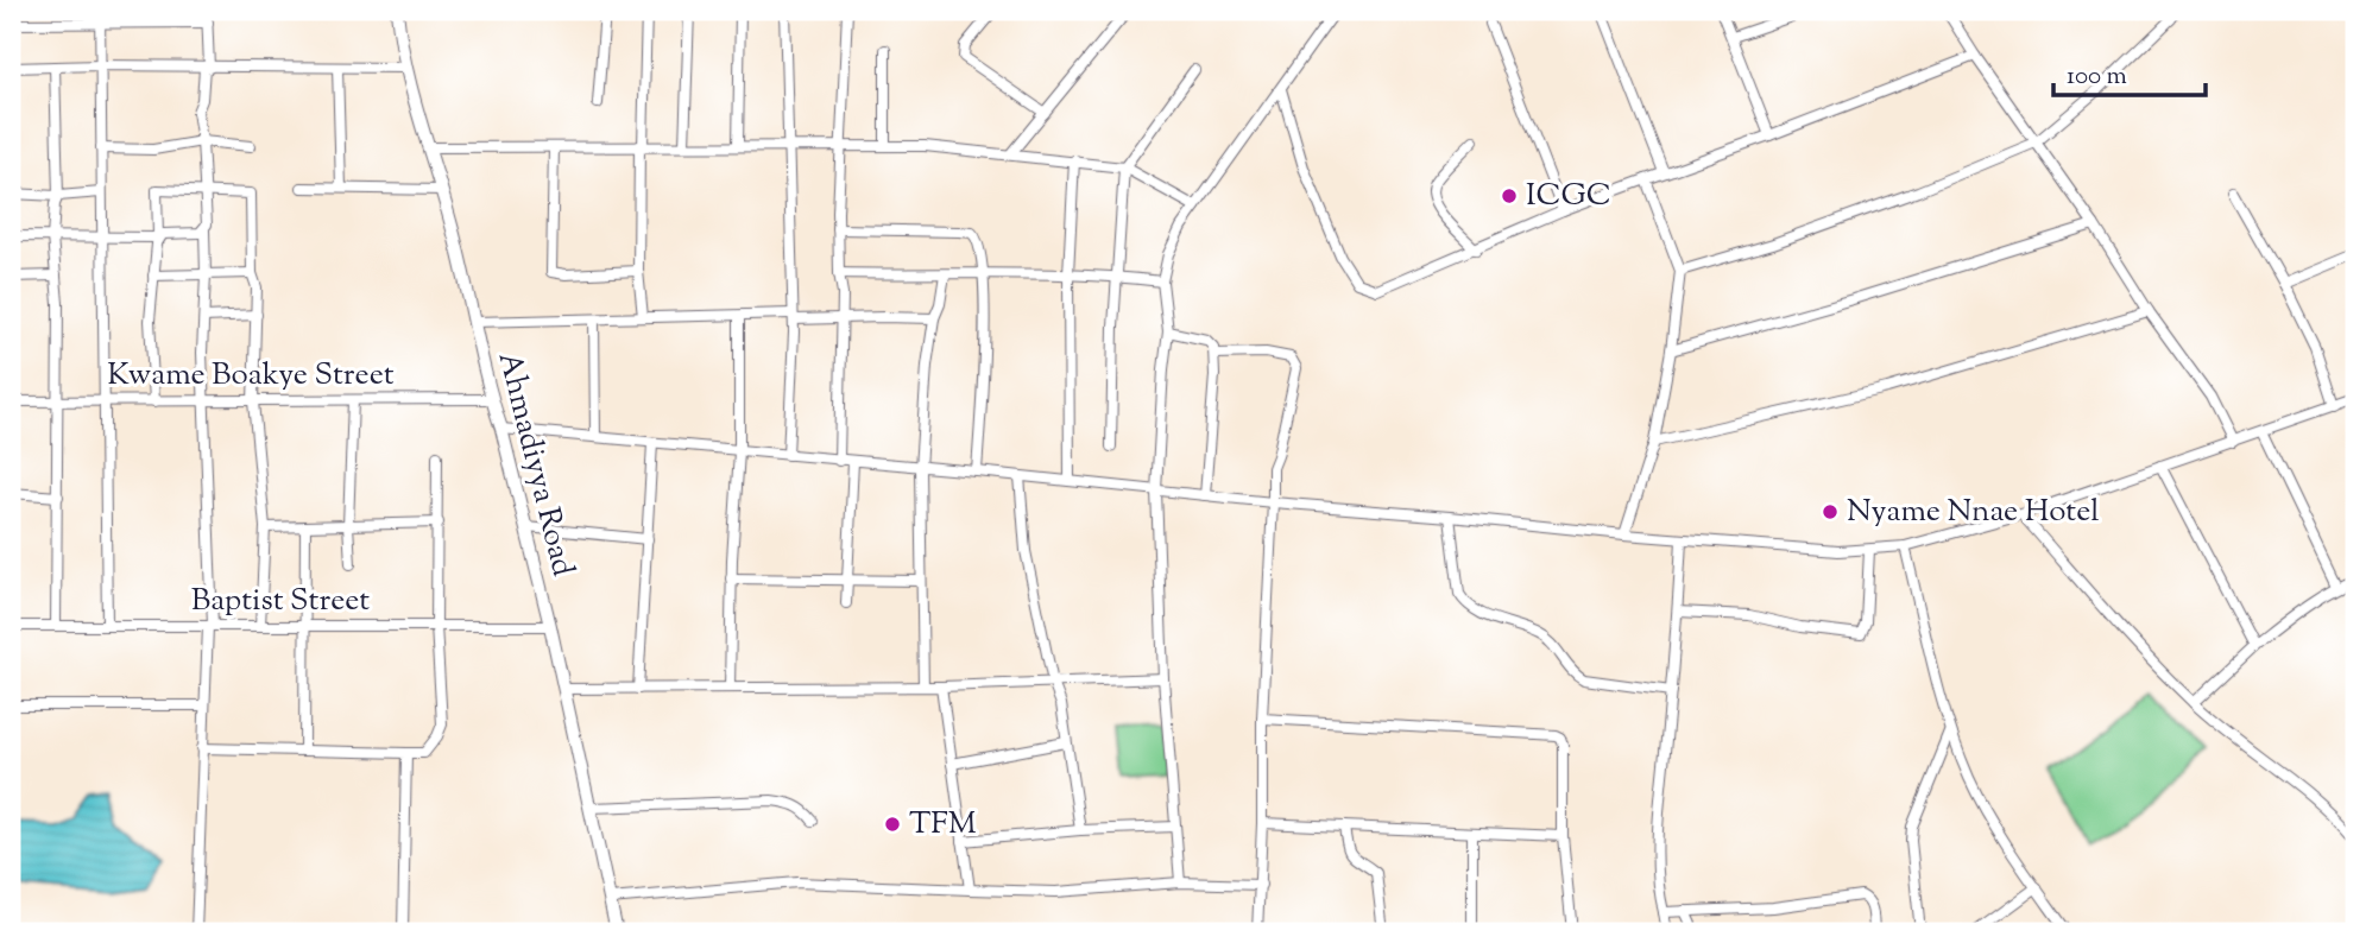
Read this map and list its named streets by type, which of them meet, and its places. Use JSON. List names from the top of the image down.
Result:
{
  "streets": {
    "street": ["Kwame Boakye Street", "Ahmadiyya Road", "Baptist Street"]
  },
  "crossings": [
    ["Kwame Boakye Street", "Ahmadiyya Road"],
    ["Ahmadiyya Road", "Baptist Street"]
  ],
  "places": ["ICGC", "Nyame Nnae Hotel", "TFM"],
  "scale_bar": "100 m"
}
